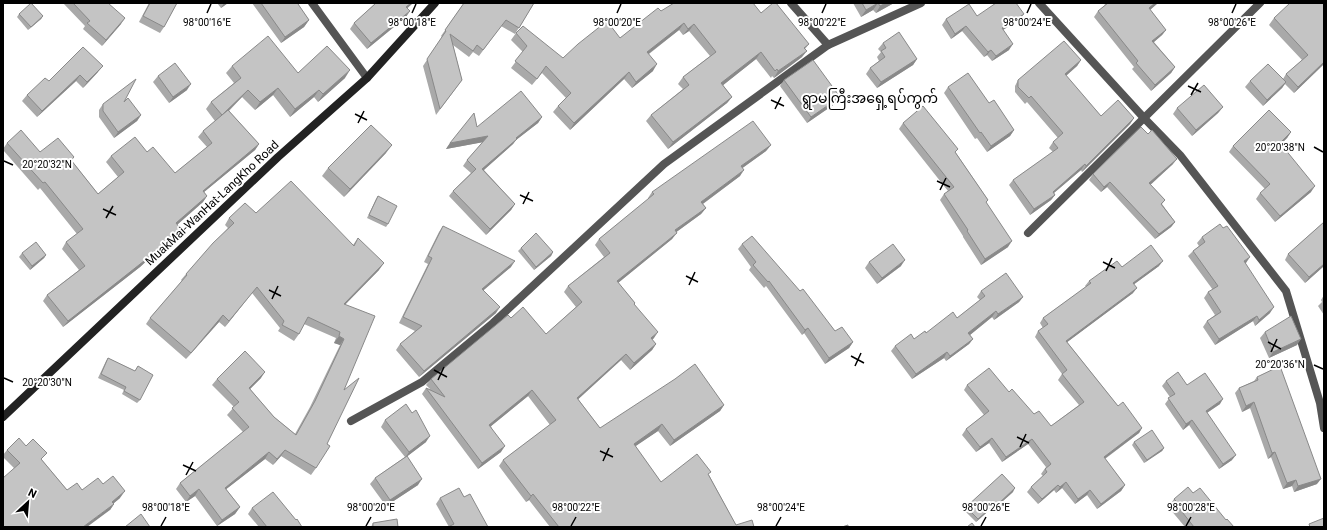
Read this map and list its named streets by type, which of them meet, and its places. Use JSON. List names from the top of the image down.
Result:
{
  "streets": {
    "main road": ["MuakMai-WanHat-LangKho Road"]
  },
  "districts": ["ရွာမကြီးအရှေ့ရပ်ကွက်"],
  "north": "top right",
  "coordinates": [
    "98°00'16\"E",
    "98°00'18\"E",
    "98°00'20\"E",
    "98°00'22\"E",
    "98°00'24\"E",
    "98°00'26\"E",
    "20°20'38\"N",
    "20°20'32\"N",
    "20°20'36\"N",
    "20°20'30\"N",
    "98°00'28\"E"
  ]
}
